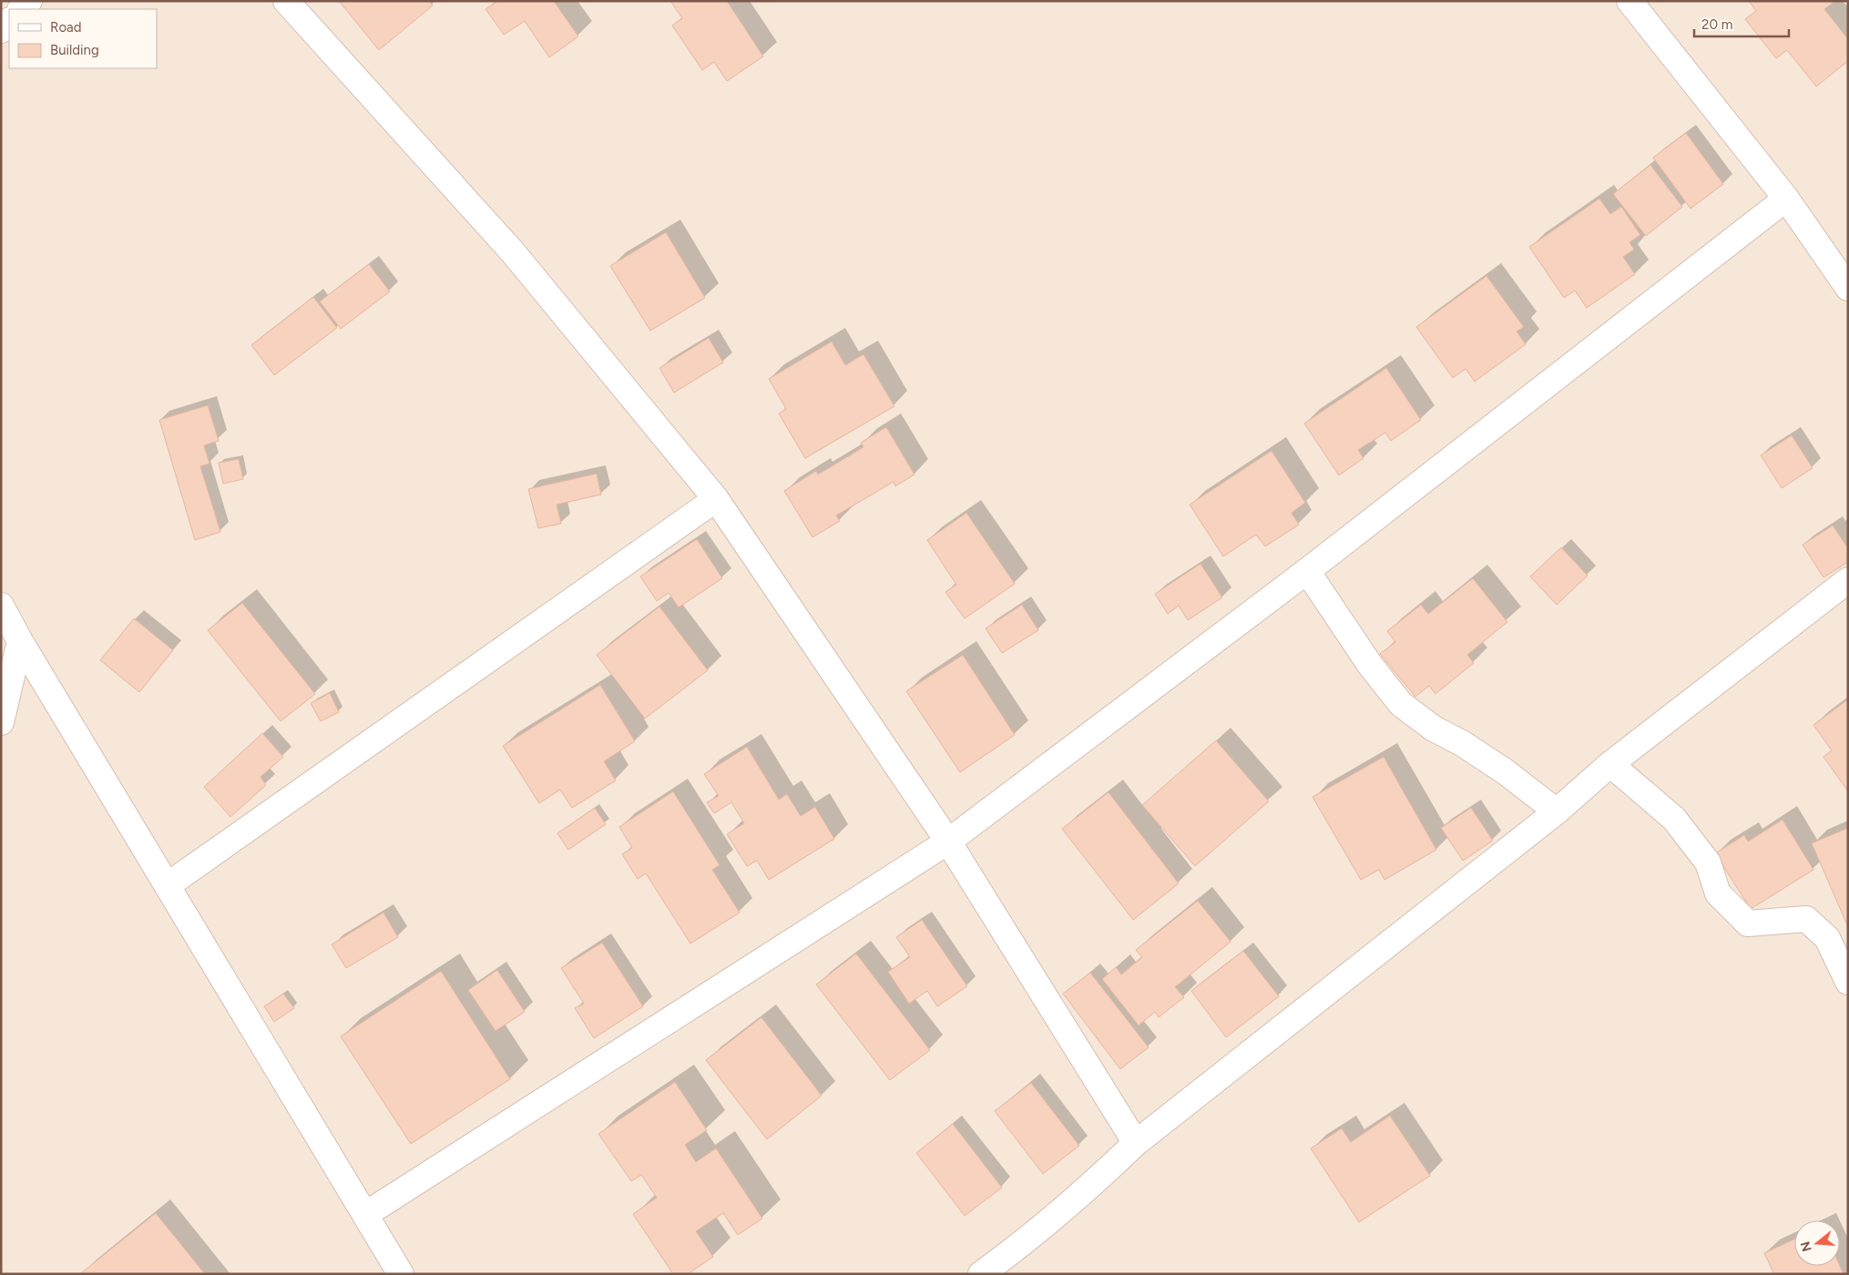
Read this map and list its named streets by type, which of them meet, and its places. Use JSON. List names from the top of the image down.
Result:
{
  "legend": ["Road", "Building"],
  "scale_bar": "20 m",
  "north": "left"
}
